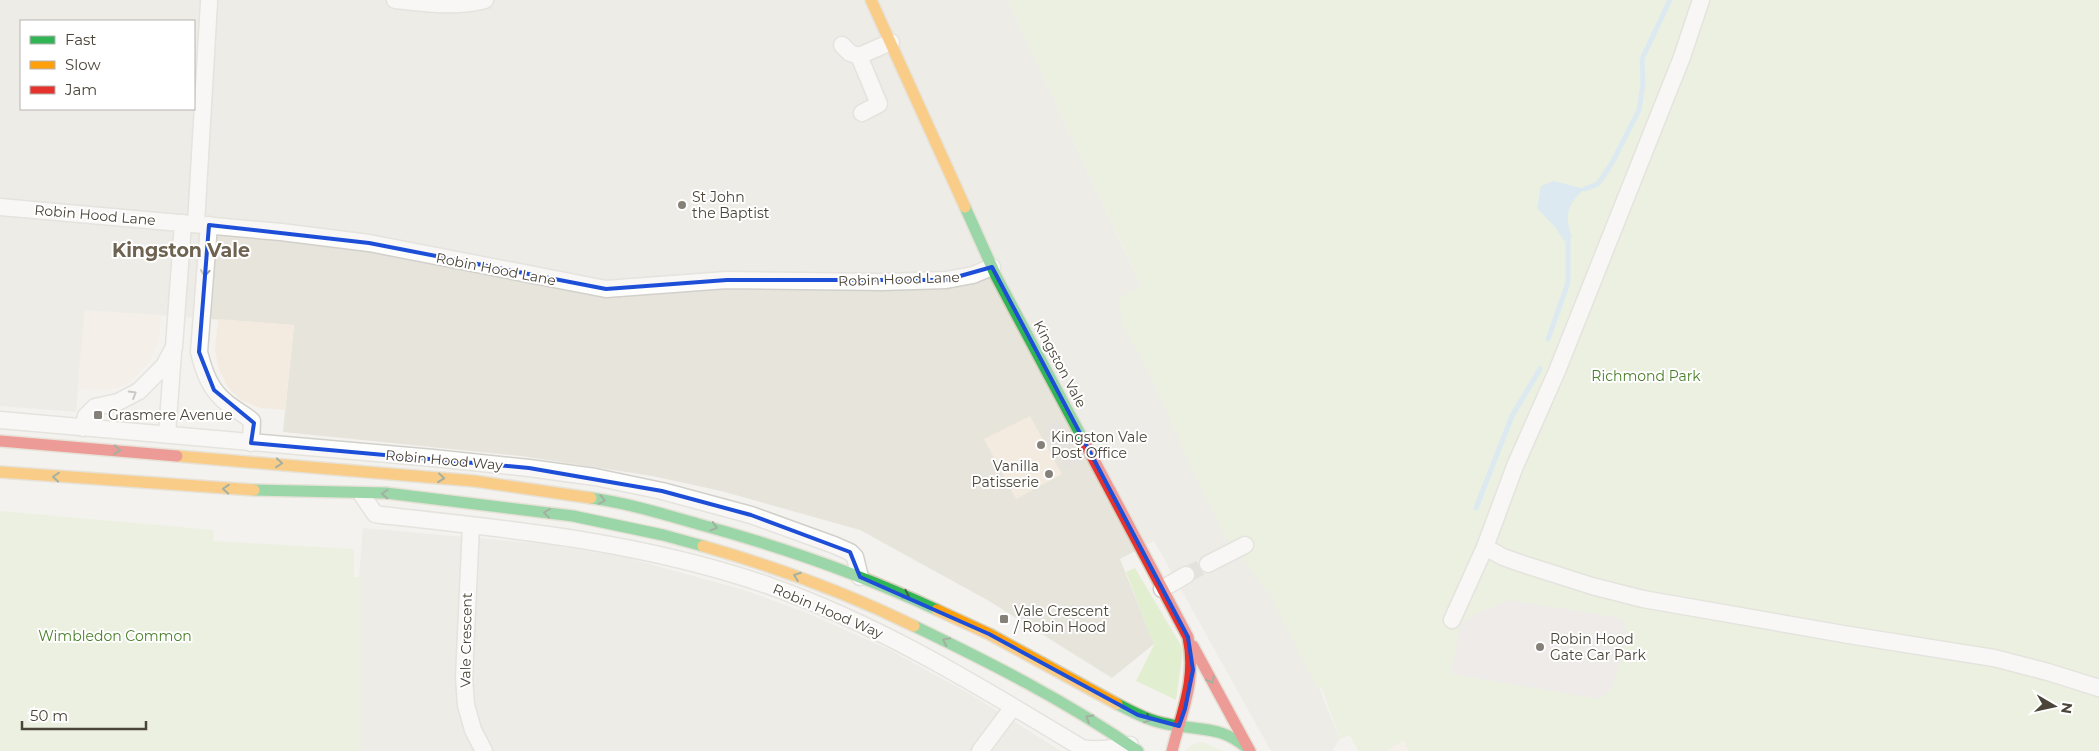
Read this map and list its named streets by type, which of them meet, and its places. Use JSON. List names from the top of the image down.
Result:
{
  "streets": {
    "main road": ["Kingston Vale", "Robin Hood Way"],
    "street": ["Robin Hood Lane", "Vale Crescent"]
  },
  "crossings": [
    ["Robin Hood Lane", "Kingston Vale"],
    ["Kingston Vale", "Robin Hood Way"],
    ["Robin Hood Way", "Vale Crescent"]
  ],
  "districts": ["Kingston Vale"],
  "parks": ["Richmond Park", "Wimbledon Common"],
  "places": {
    "other": [
      "St John the Baptist",
      "Kingston Vale Post Office",
      "Vanilla Patisserie",
      "Robin Hood Gate Car Park"
    ],
    "transit": ["Grasmere Avenue", "Vale Crescent / Robin Hood"]
  },
  "legend": ["Fast", "Slow", "Jam"],
  "scale_bar": "50 m",
  "north": "right"
}
